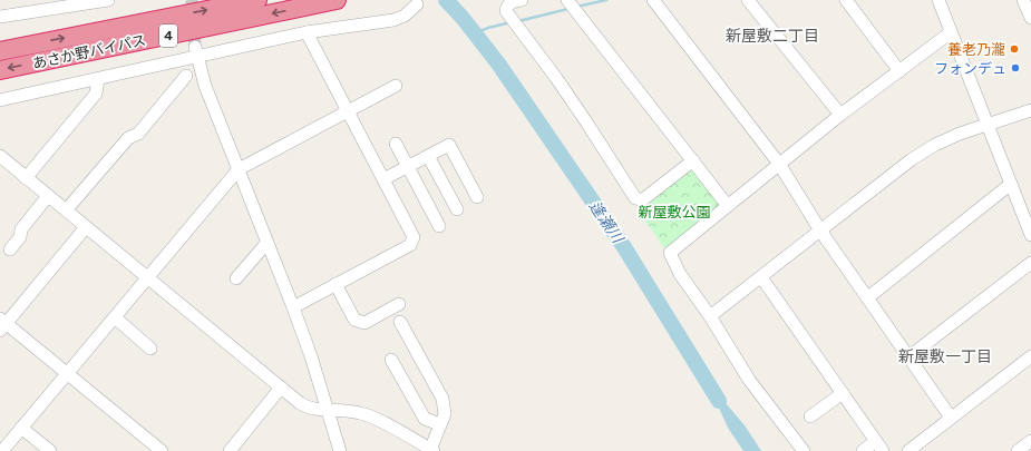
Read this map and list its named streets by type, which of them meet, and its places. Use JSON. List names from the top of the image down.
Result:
{
  "streets": {
    "highway": ["4", "あさか野バイパス"]
  },
  "districts": ["新屋敷二丁目", "新屋敷一丁目"],
  "water": ["逢瀬川"],
  "parks": ["新屋敷公園"],
  "places": ["養老乃瀧", "フォンデュ"]
}
